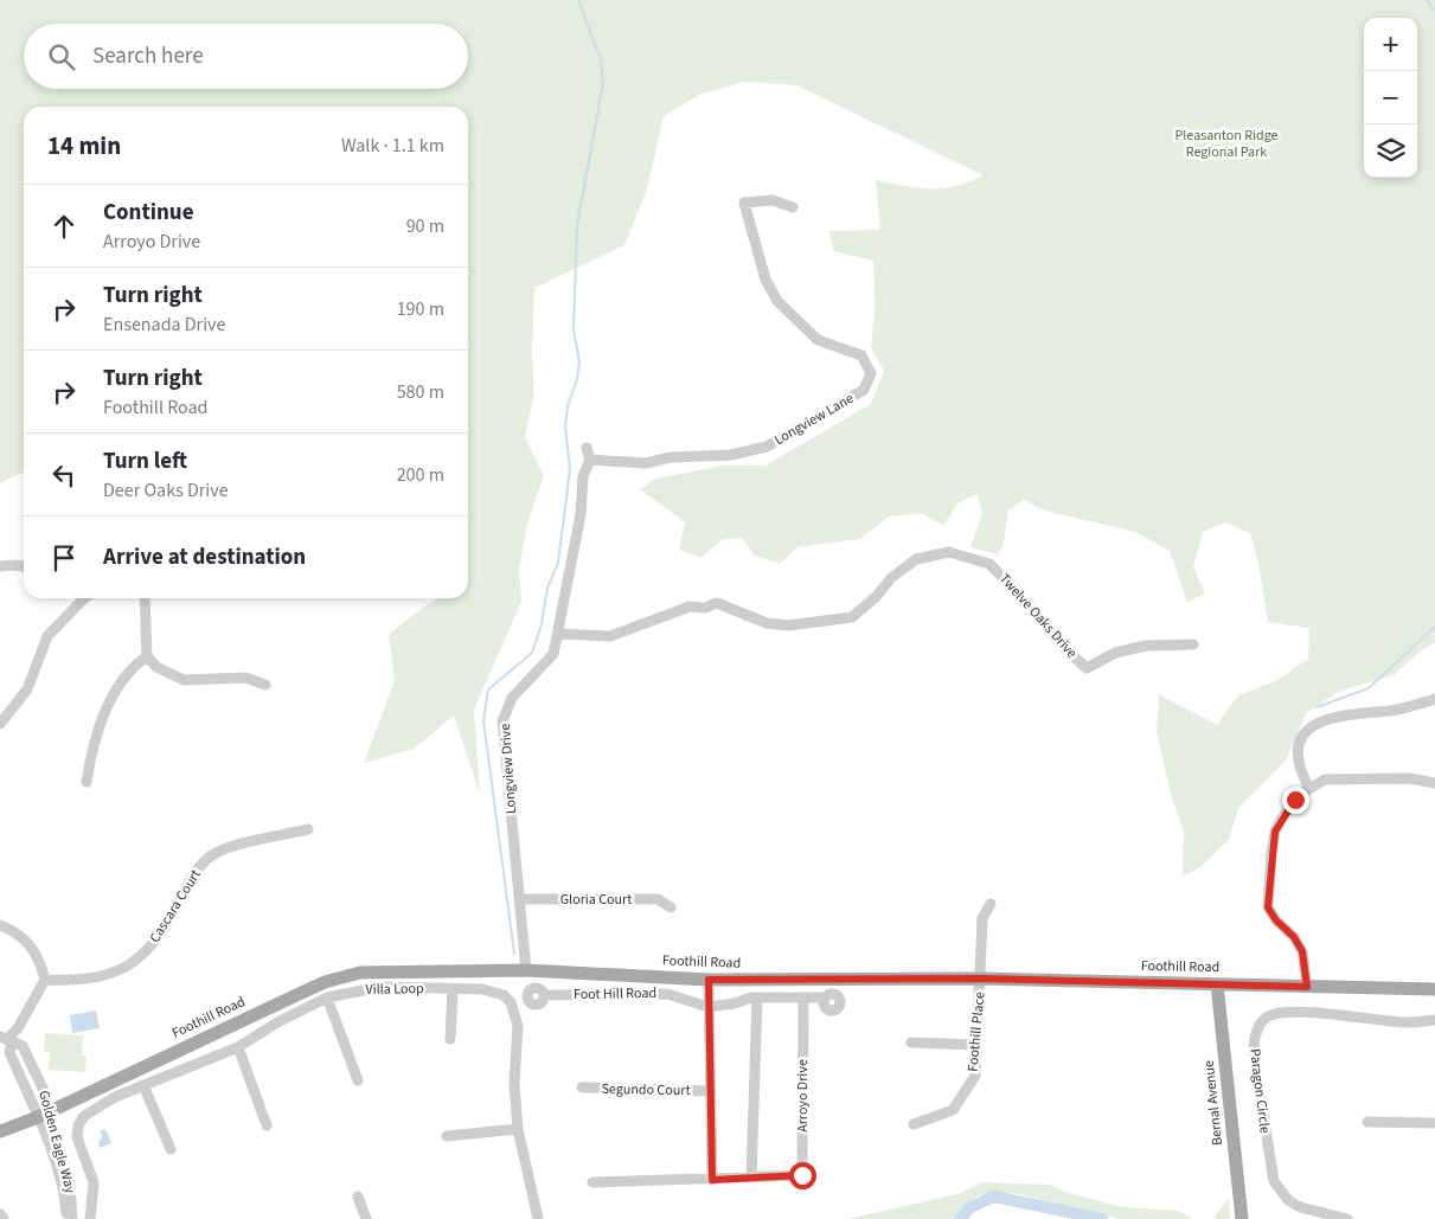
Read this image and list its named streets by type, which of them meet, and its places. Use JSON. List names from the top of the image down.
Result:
{
  "streets": {
    "main road": ["Foothill Road", "Bernal Avenue"],
    "street": [
      "Longview Lane",
      "Twelve Oaks Drive",
      "Longview Drive",
      "Gloria Court",
      "Cascara Court",
      "Villa Loop",
      "Foot Hill Road",
      "Foothill Place",
      "Segundo Court",
      "Paragon Circle",
      "Arroyo Drive",
      "Golden Eagle Way"
    ]
  },
  "crossings": [
    ["Longview Lane", "Longview Drive"],
    ["Twelve Oaks Drive", "Longview Drive"],
    ["Longview Drive", "Gloria Court"],
    ["Longview Drive", "Foothill Road"],
    ["Foothill Road", "Foothill Place"],
    ["Foothill Road", "Bernal Avenue"],
    ["Foothill Road", "Golden Eagle Way"],
    ["Foot Hill Road", "Arroyo Drive"]
  ],
  "parks": ["Pleasanton Ridge Regional Park"],
  "page": {
    "map_buttons": ["+", "−"],
    "search": "Search here",
    "heading": ["14 min", "Walk · 1.1 km"],
    "list": [
      ["Continue", "Arroyo Drive", "90 m"],
      ["Turn right", "Ensenada Drive", "190 m"],
      ["Turn right", "Foothill Road", "580 m"],
      ["Turn left", "Deer Oaks Drive", "200 m"],
      "Arrive at destination"
    ]
  }
}
